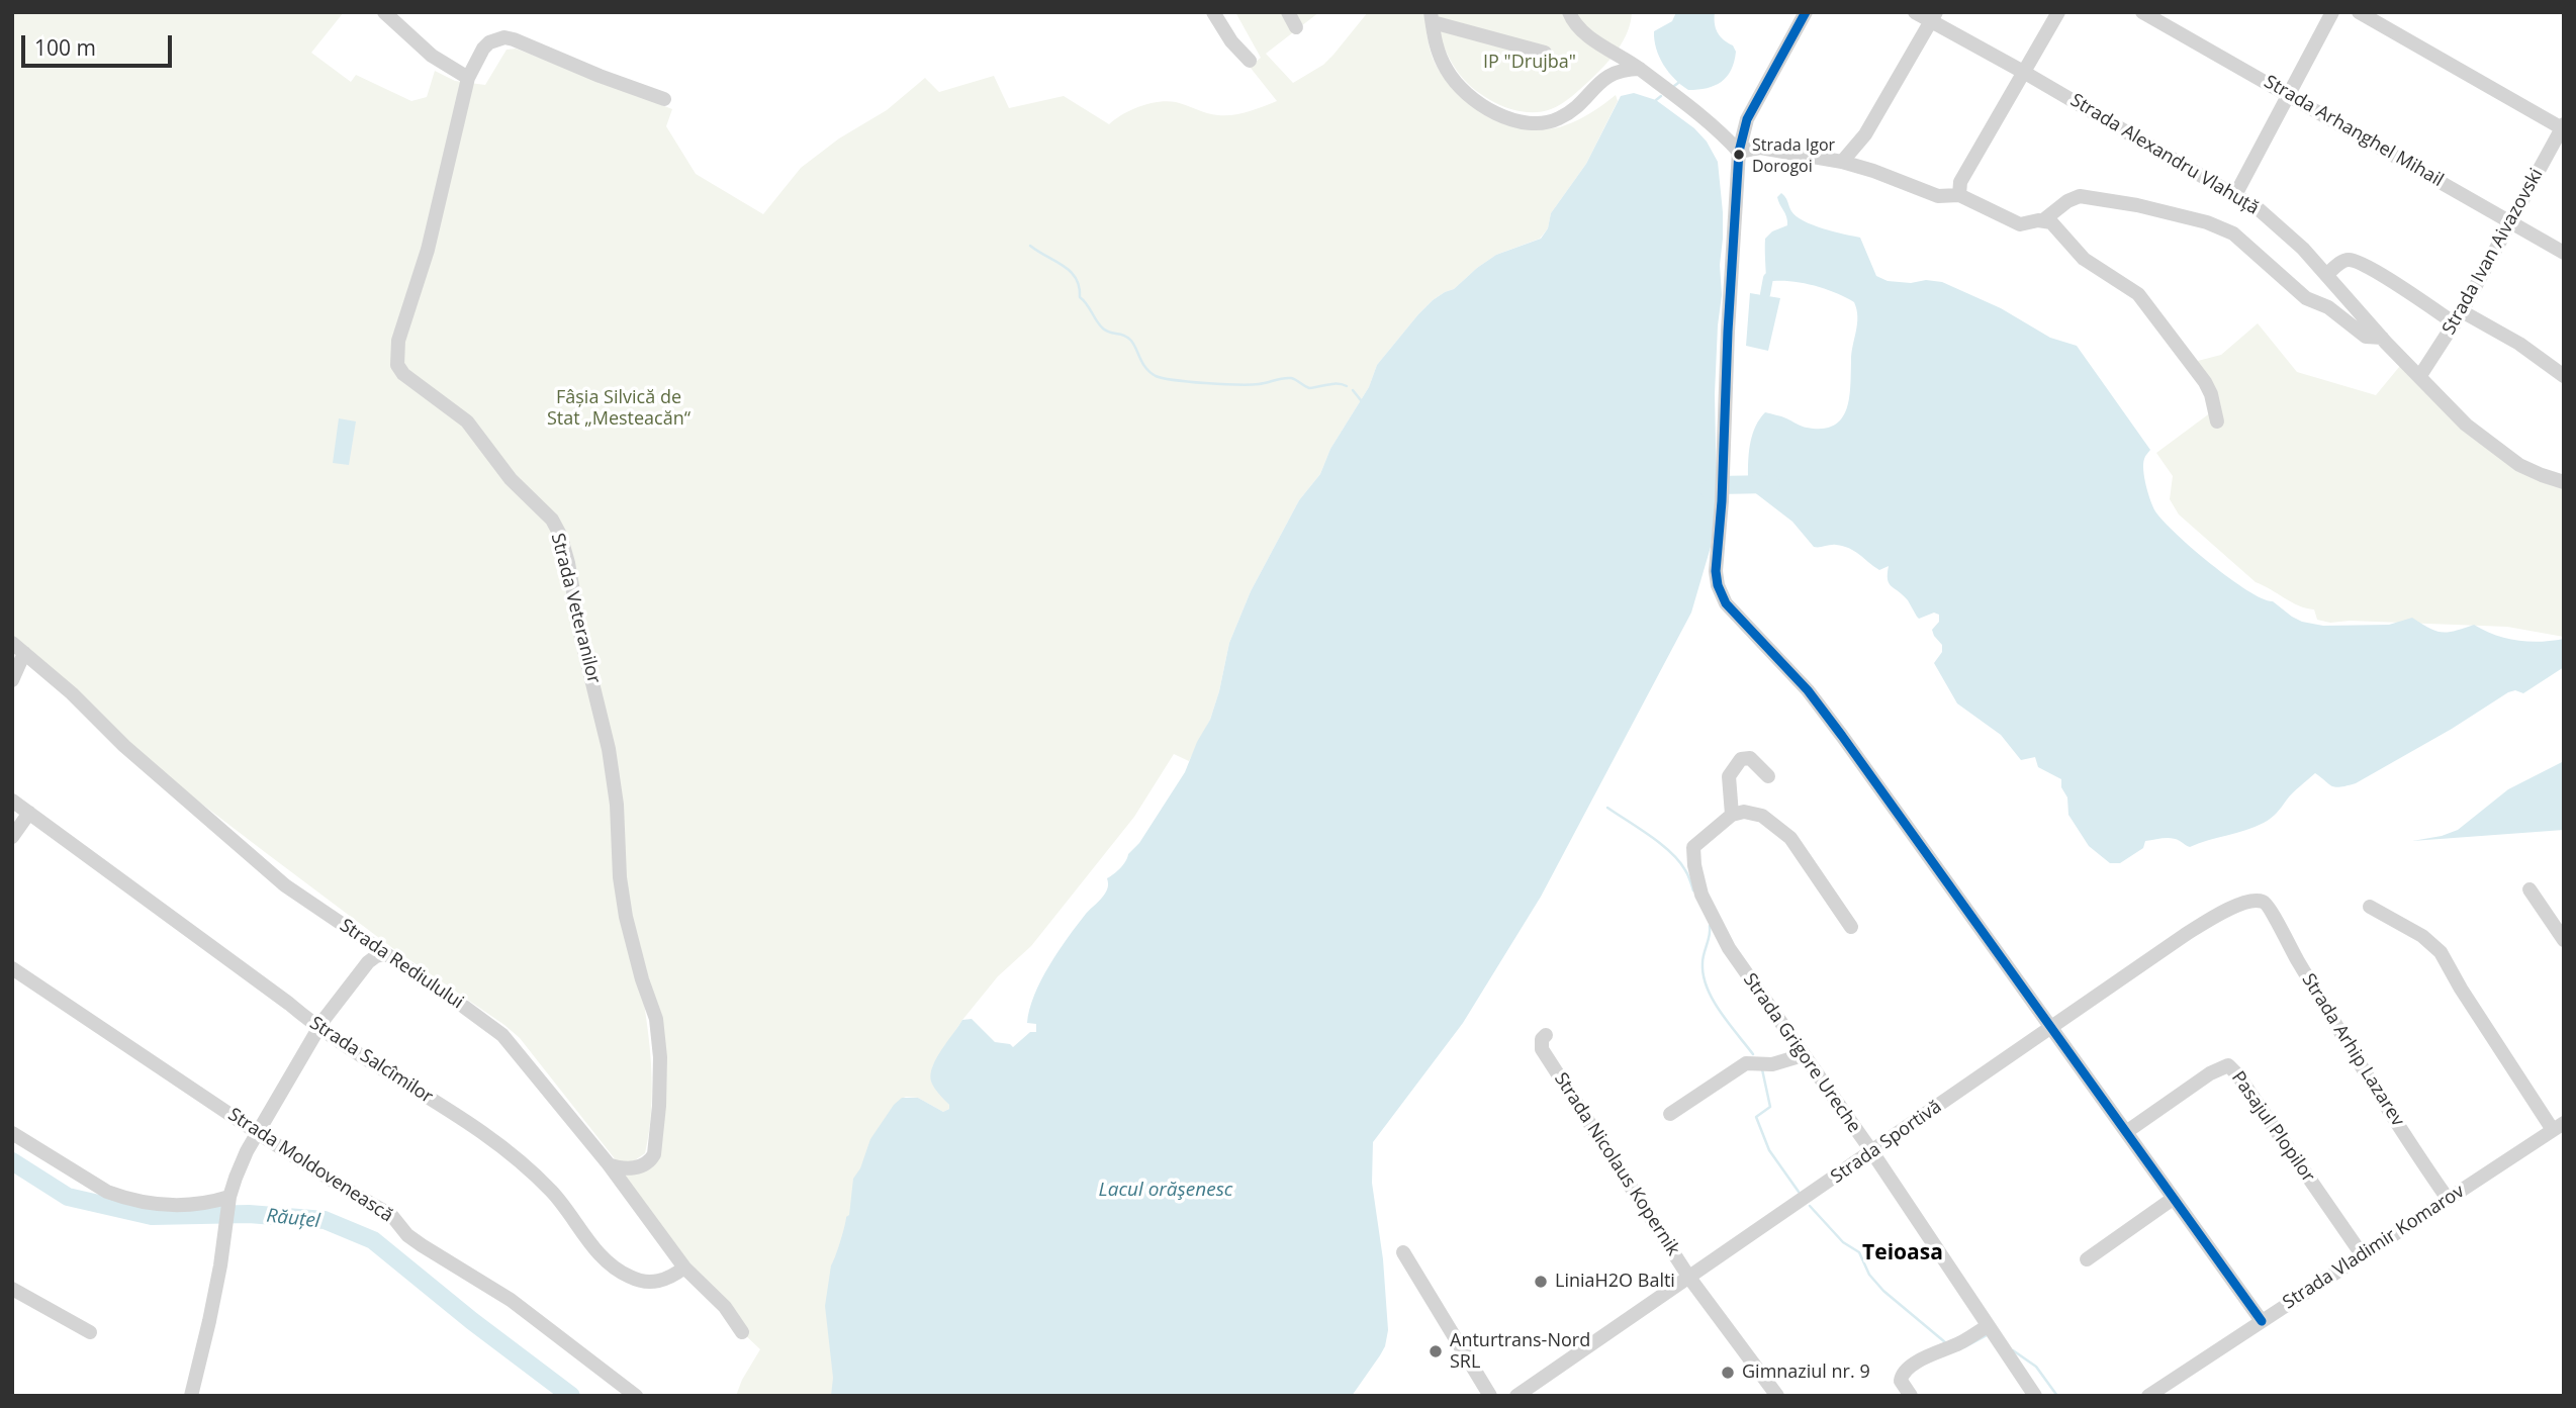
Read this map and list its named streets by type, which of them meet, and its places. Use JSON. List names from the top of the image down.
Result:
{
  "streets": {
    "street": [
      "Strada Arhanghel Mihail",
      "Strada Аlexandru Vlahuță",
      "Strada Ivan Aivazovski",
      "Strada Veteranilor",
      "Strada Rediulului",
      "Strada Arhip Lazarev",
      "Strada Grigore Ureche",
      "Strada Salcîmilor",
      "Pasajul Plopilor",
      "Strada Sportivă",
      "Strada Nicolaus Kopernik",
      "Strada Moldovenească",
      "Strada Vladimir Komarov"
    ]
  },
  "crossings": [
    ["Strada Arhanghel Mihail", "Strada Ivan Aivazovski"],
    ["Strada Аlexandru Vlahuță", "Strada Ivan Aivazovski"],
    ["Strada Veteranilor", "Strada Rediulului"],
    ["Strada Rediulului", "Strada Salcîmilor"],
    ["Strada Arhip Lazarev", "Strada Sportivă"],
    ["Strada Arhip Lazarev", "Strada Vladimir Komarov"],
    ["Strada Grigore Ureche", "Strada Sportivă"],
    ["Pasajul Plopilor", "Strada Vladimir Komarov"],
    ["Strada Sportivă", "Strada Nicolaus Kopernik"]
  ],
  "districts": ["Teioasa"],
  "water": ["Lacul orăşenesc", "Răuțel"],
  "parks": ["IP \"Drujba\"", "Fâșia Silvică de Stat „Mesteacăn“"],
  "places": [
    "Strada Igor Dorogoi",
    "LiniaH2O Balti",
    "Anturtrans-Nord SRL",
    "Gimnaziul nr. 9"
  ],
  "scale_bar": "100 m"
}
